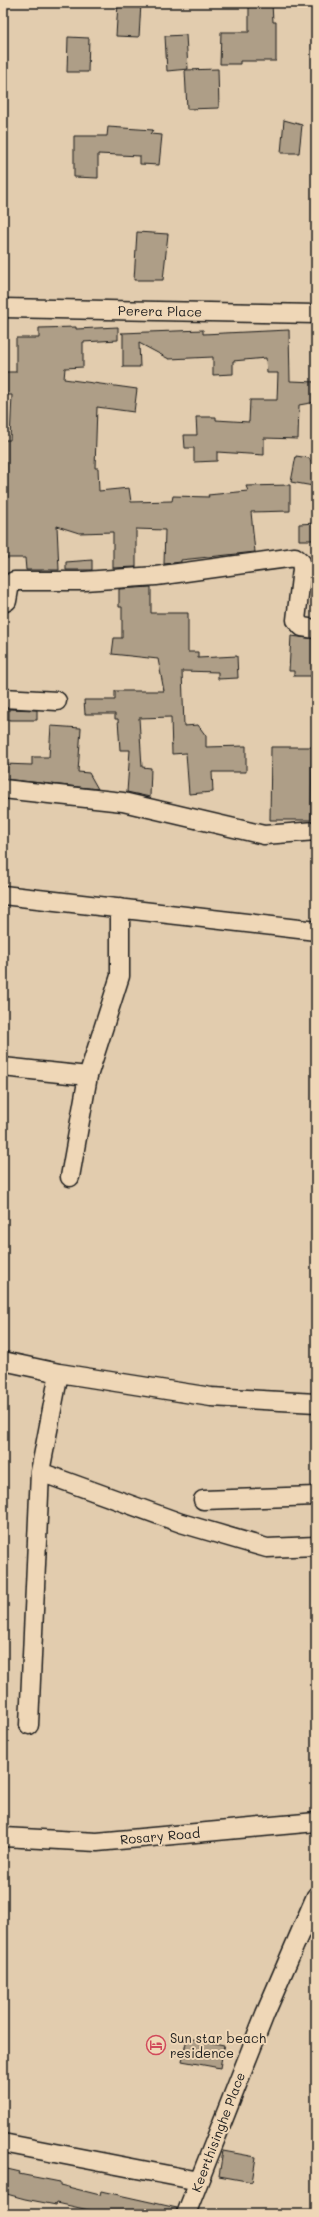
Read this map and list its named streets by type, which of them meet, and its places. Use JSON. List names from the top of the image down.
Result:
{
  "streets": {
    "street": ["Perera Place", "Rosary Road", "Keerthisinghe Place"]
  },
  "places": {
    "hotel": ["Sun star beach residence"]
  }
}
